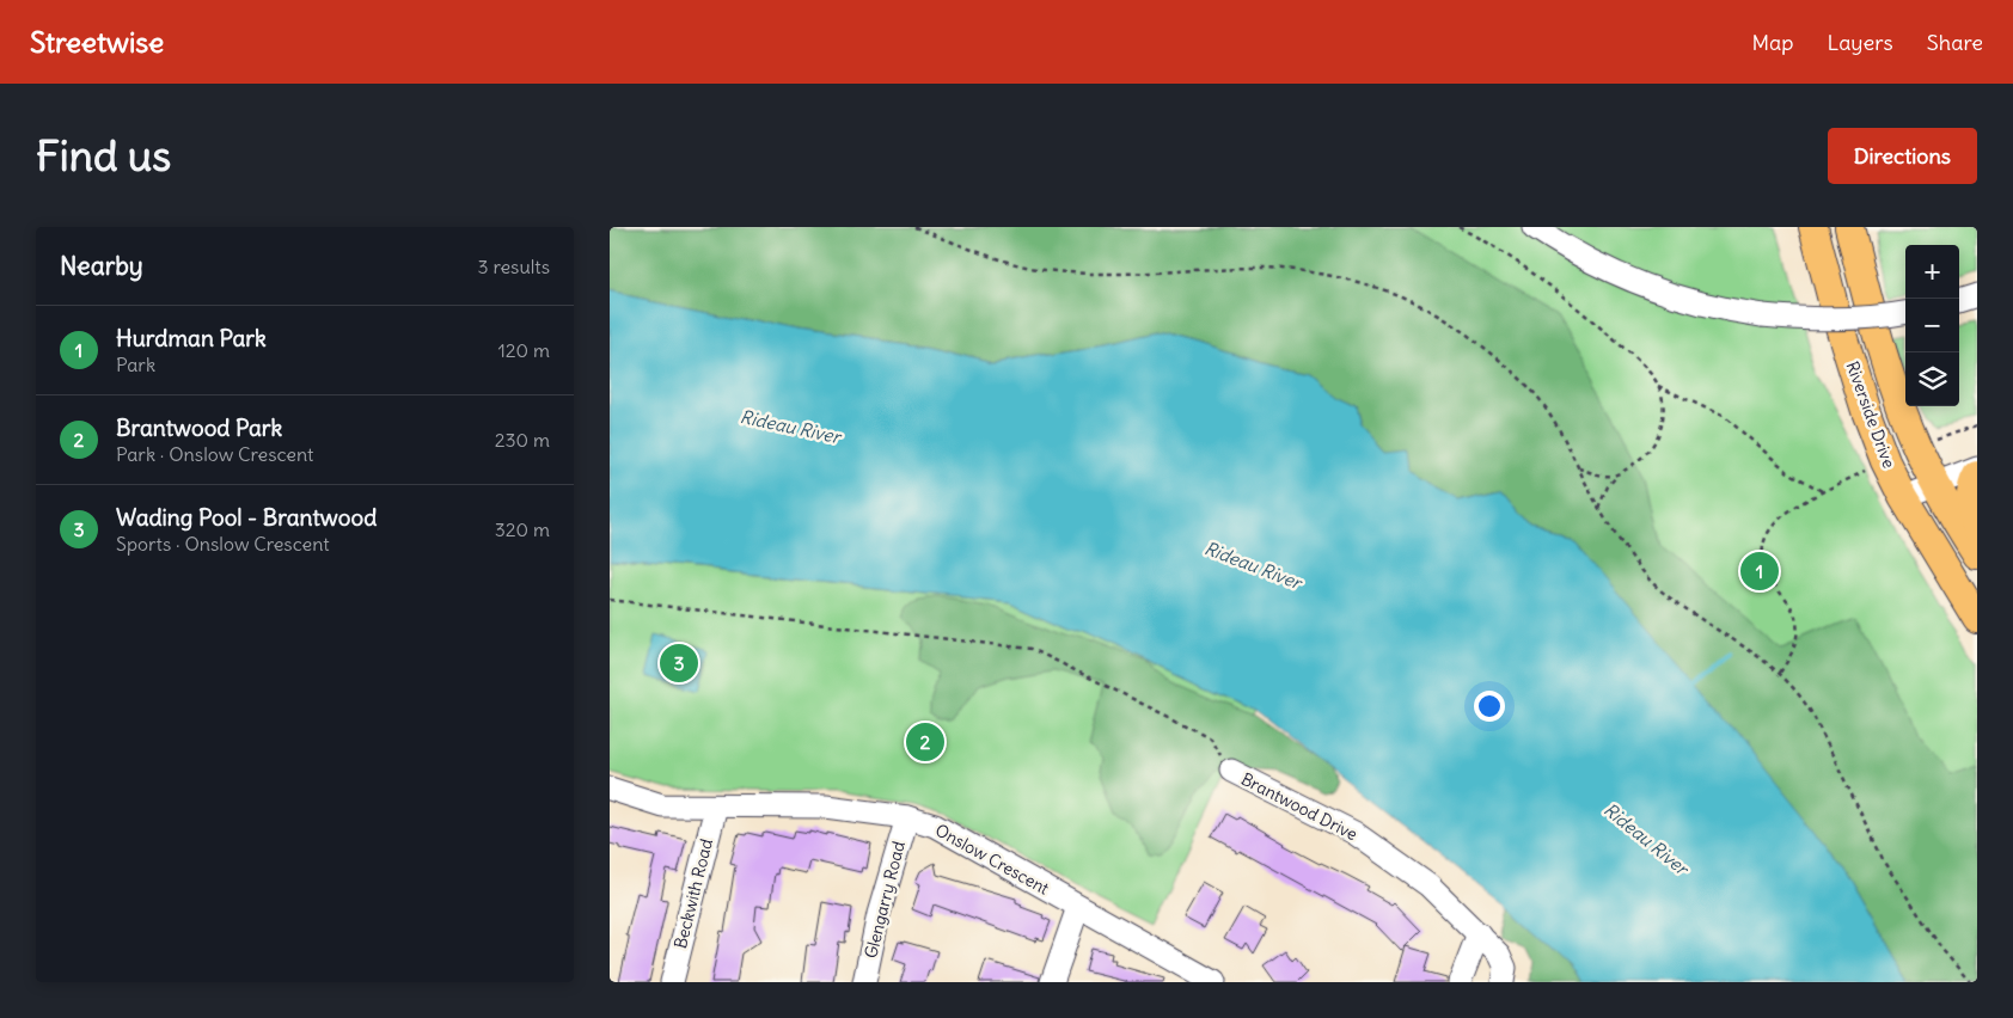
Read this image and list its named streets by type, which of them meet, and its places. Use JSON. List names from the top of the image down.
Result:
{
  "streets": {
    "main road": ["Riverside Drive"],
    "street": [
      "Brantwood Drive",
      "Onslow Crescent",
      "Beckwith Road",
      "Glengarry Road"
    ]
  },
  "crossings": [
    ["Onslow Crescent", "Beckwith Road"],
    ["Onslow Crescent", "Glengarry Road"]
  ],
  "water": ["Rideau River"],
  "page": {
    "header": "Streetwise",
    "nav": ["Map", "Layers", "Share"],
    "buttons": "Directions",
    "title": "Find us",
    "heading": ["Nearby", "3 results"],
    "map_buttons": ["+", "−"],
    "list": [
      {
        "mark": "1",
        "name": "Hurdman Park",
        "note": "Park",
        "value": "120 m"
      },
      {
        "mark": "2",
        "name": "Brantwood Park",
        "note": "Park · Onslow Crescent",
        "value": "230 m"
      },
      {
        "mark": "3",
        "name": "Wading Pool - Brantwood",
        "note": "Sports · Onslow Crescent",
        "value": "320 m"
      }
    ],
    "pins": ["1", "3", "2"]
  }
}
